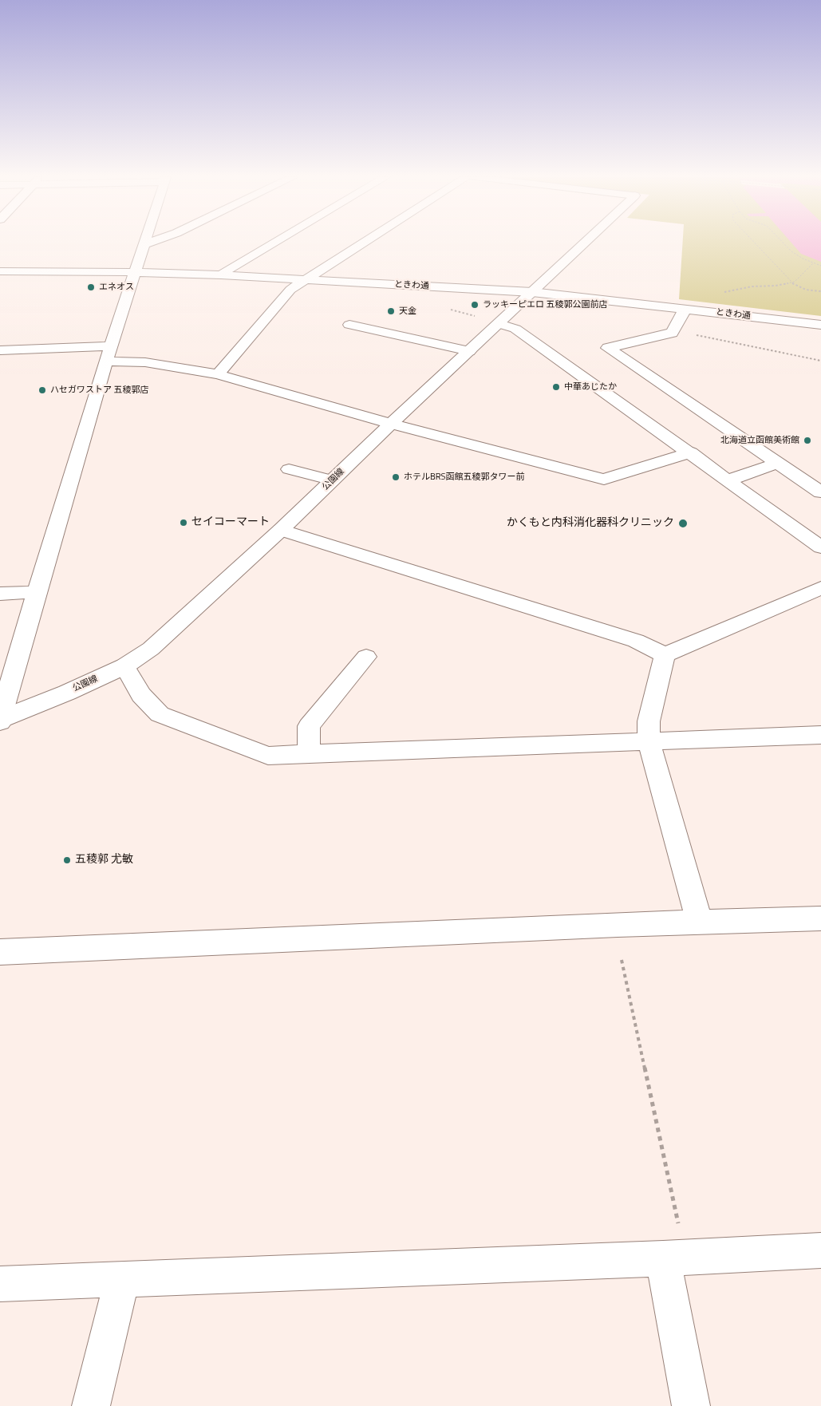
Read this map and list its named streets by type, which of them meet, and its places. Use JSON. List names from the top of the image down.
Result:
{
  "streets": {
    "street": ["ときわ通", "公園線"]
  },
  "crossings": [
    ["ときわ通", "公園線"]
  ],
  "places": [
    "エネオス",
    "ラッキーピエロ 五稜郭公園前店",
    "天金",
    "中華あじたか",
    "ハセガワストア 五稜郭店",
    "北海道立函館美術館",
    "ホテルBRS函館五稜郭タワー前",
    "セイコーマート",
    "かくもと内科消化器科クリニック",
    "五稜郭 尤敏"
  ]
}
